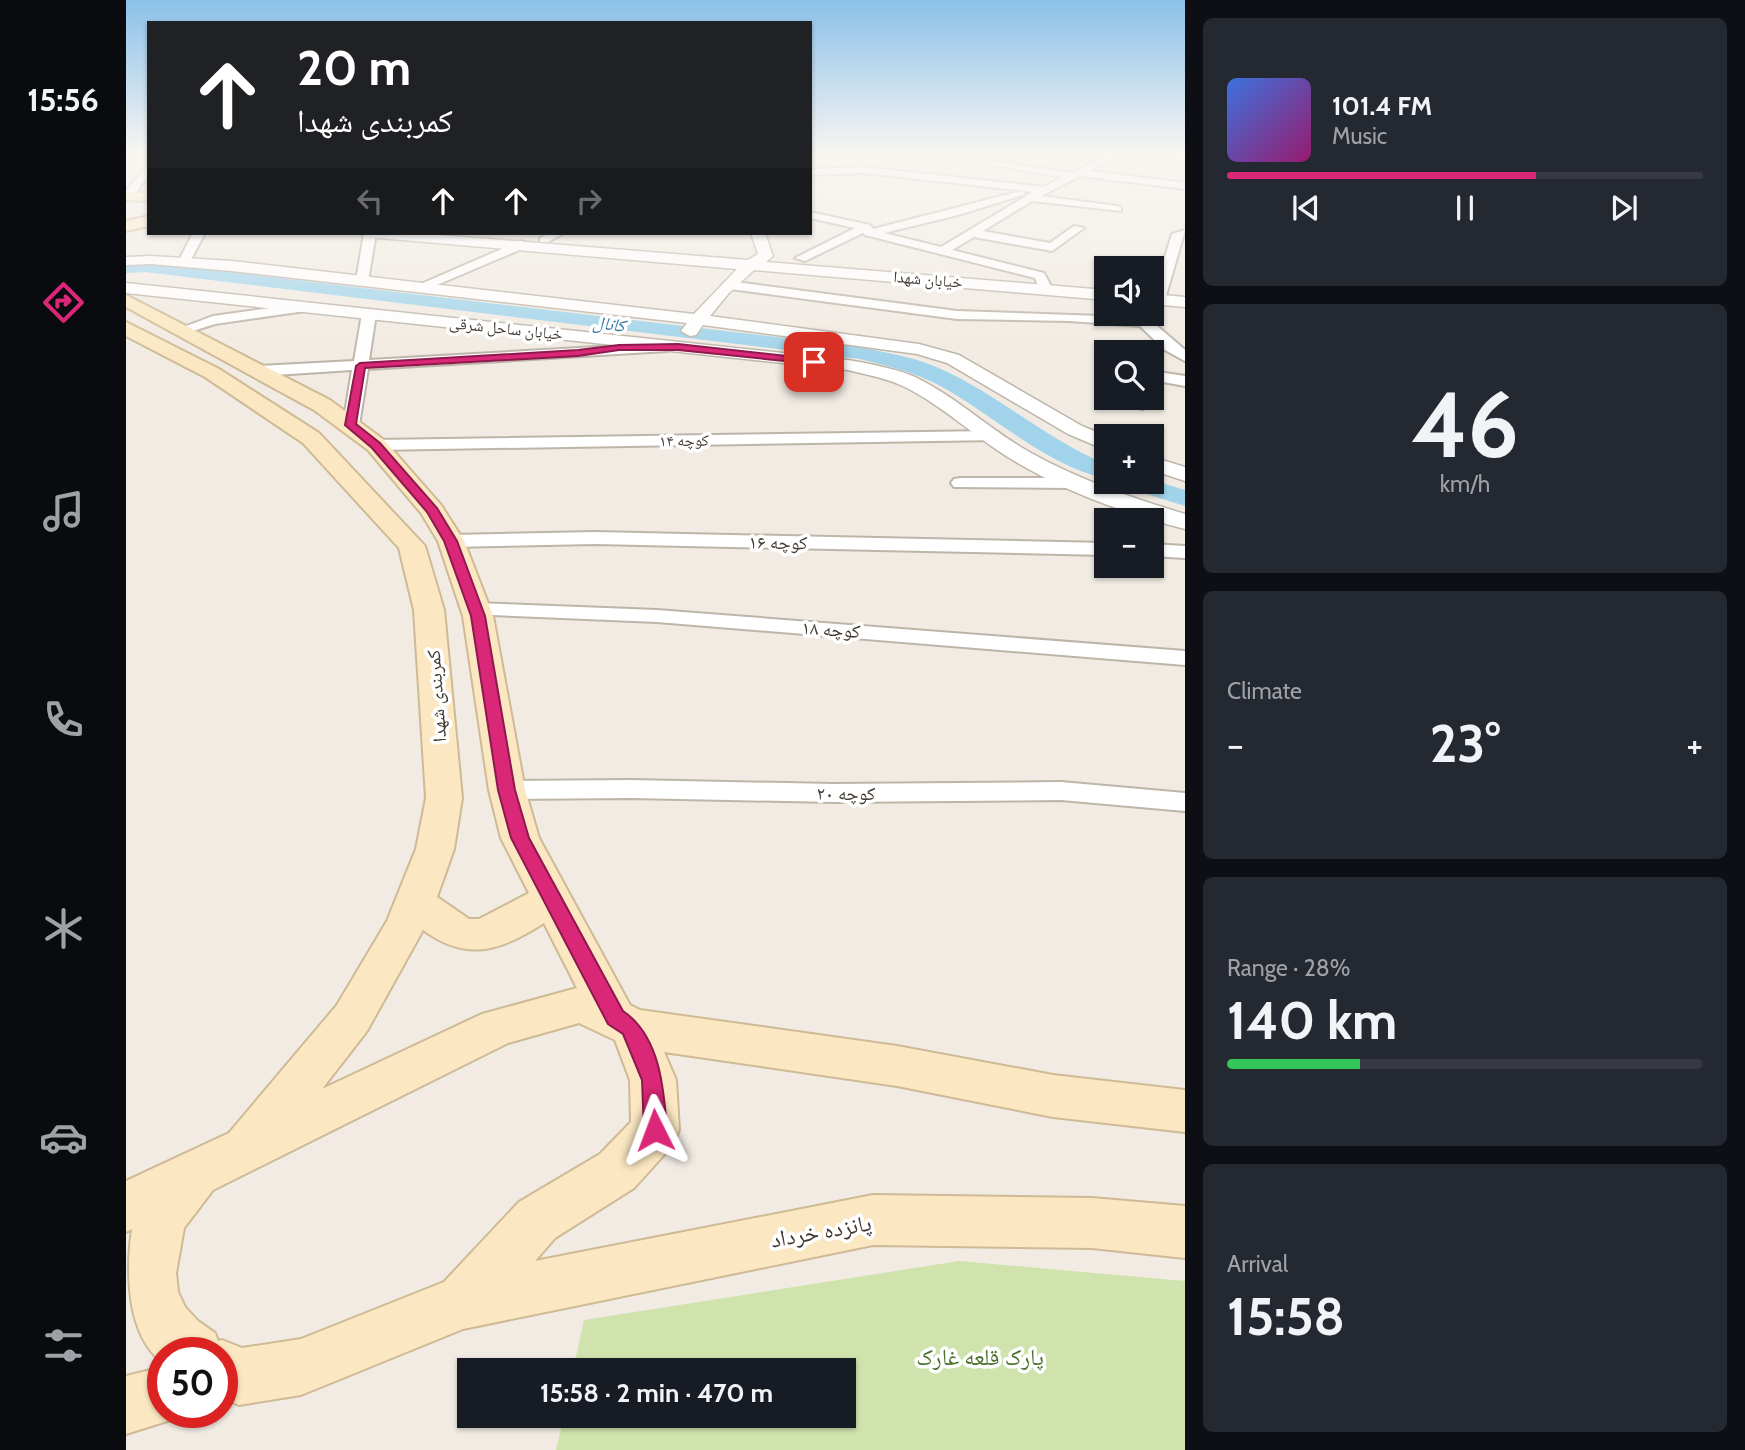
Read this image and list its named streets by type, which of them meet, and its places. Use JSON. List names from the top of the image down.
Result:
{
  "streets": {
    "main road": ["کمربندی شهدا", "پانزده خرداد"],
    "street": [
      "خیابان شهدا",
      "خیابان ساحل شرقی",
      "کوچه ۱۴",
      "کوچه ۱۶",
      "کوچه ۱۸",
      "کوچه ۲۰"
    ]
  },
  "crossings": [
    ["خیابان ساحل شرقی", "کوچه ۱۴"]
  ],
  "water": ["کانال"],
  "parks": ["پارک قلعه غارک"],
  "page": {
    "tabs": "15:56",
    "turn": ["20 m", "کمربندی شهدا"],
    "song": ["101.4 FM", "Music"],
    "map_buttons": ["+", "−"],
    "tile": [
      ["46", "km/h"],
      "Climate",
      ["Range · 28%", "140 km"],
      ["Arrival", "15:58"]
    ],
    "heat": ["−", "23°", "+"],
    "limit": "50",
    "trip": "15:58 · 2 min · 470 m"
  }
}
